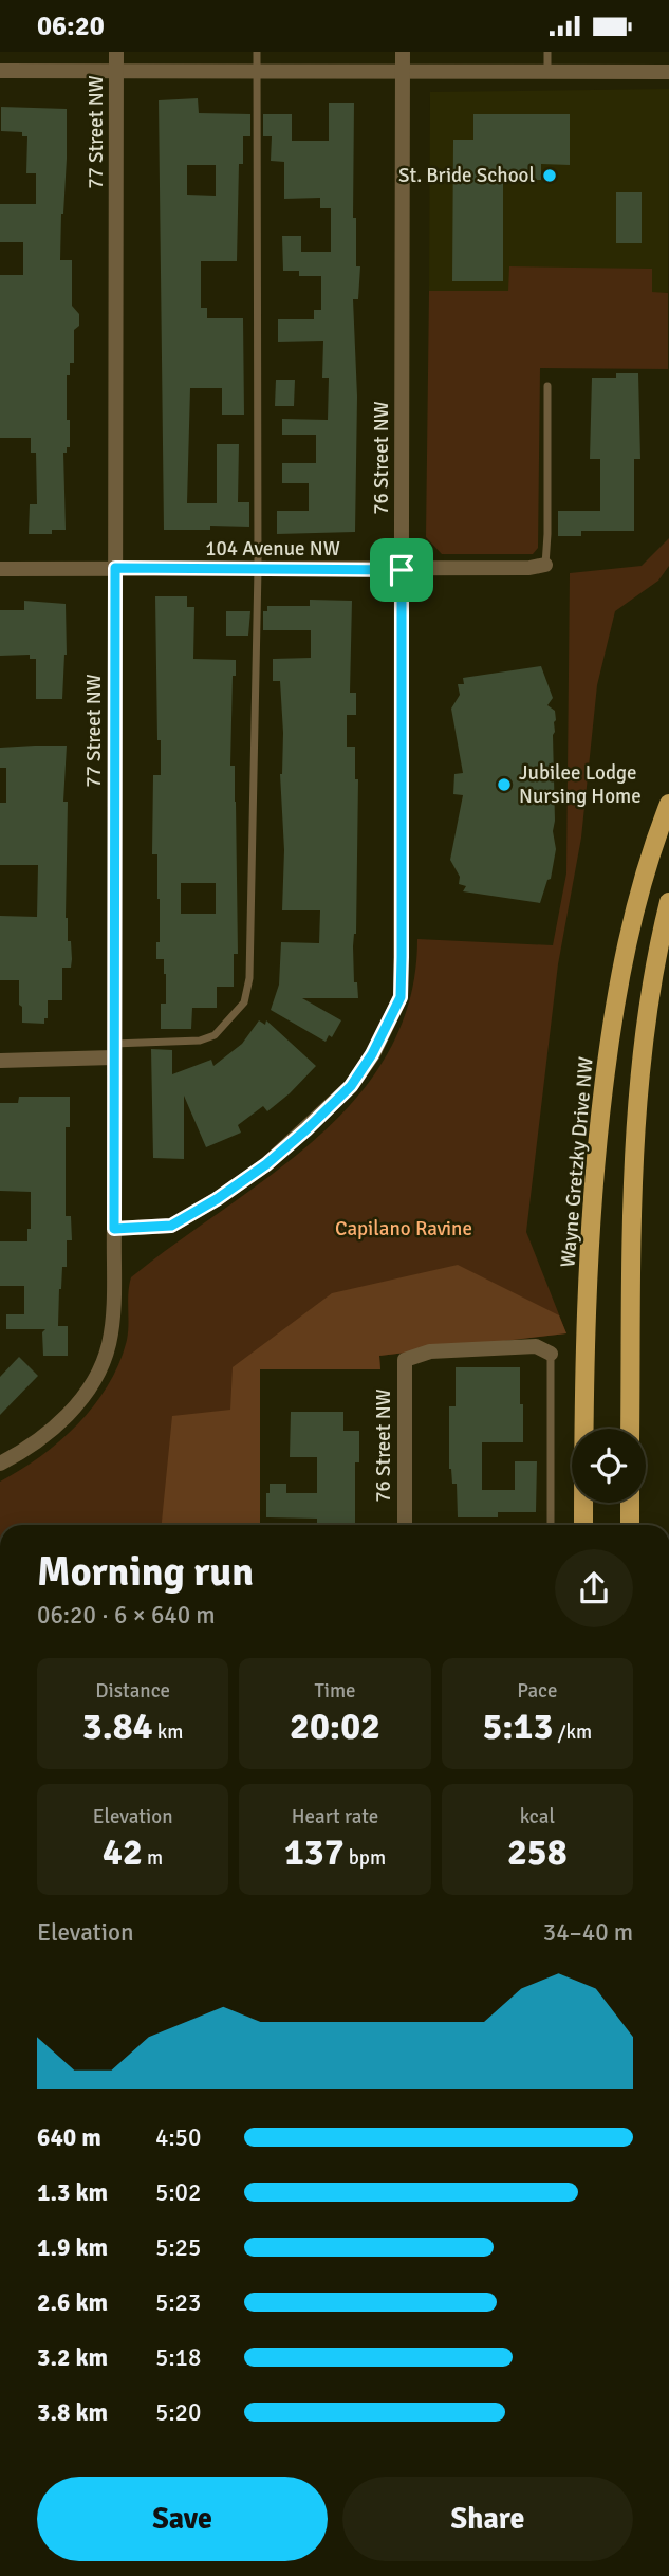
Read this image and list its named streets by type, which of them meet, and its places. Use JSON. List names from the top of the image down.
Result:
{
  "streets": {
    "main road": ["Wayne Gretzky Drive NW"],
    "street": ["77 Street NW", "76 Street NW", "104 Avenue NW"]
  },
  "crossings": [
    ["77 Street NW", "76 Street NW"],
    ["77 Street NW", "104 Avenue NW"],
    ["76 Street NW", "104 Avenue NW"]
  ],
  "parks": ["Capilano Ravine"],
  "places": ["St. Bride School", "Jubilee Lodge Nursing Home"],
  "page": {
    "status": "06:20",
    "heading": ["Morning run", "06:20 · 6 × 640 m"],
    "stats": [
      ["Distance", "3.84 km"],
      ["Time", "20:02"],
      ["Pace", "5:13 /km"],
      ["Elevation", "42 m"],
      ["Heart rate", "137 bpm"],
      ["kcal", "258"]
    ],
    "chart": ["Elevation", "34–40 m"],
    "list": [
      {
        "name": "640 m",
        "note": "4:50"
      },
      {
        "name": "1.3 km",
        "note": "5:02"
      },
      {
        "name": "1.9 km",
        "note": "5:25"
      },
      {
        "name": "2.6 km",
        "note": "5:23"
      },
      {
        "name": "3.2 km",
        "note": "5:18"
      },
      {
        "name": "3.8 km",
        "note": "5:20"
      }
    ],
    "buttons": ["Save", "Share"]
  }
}
